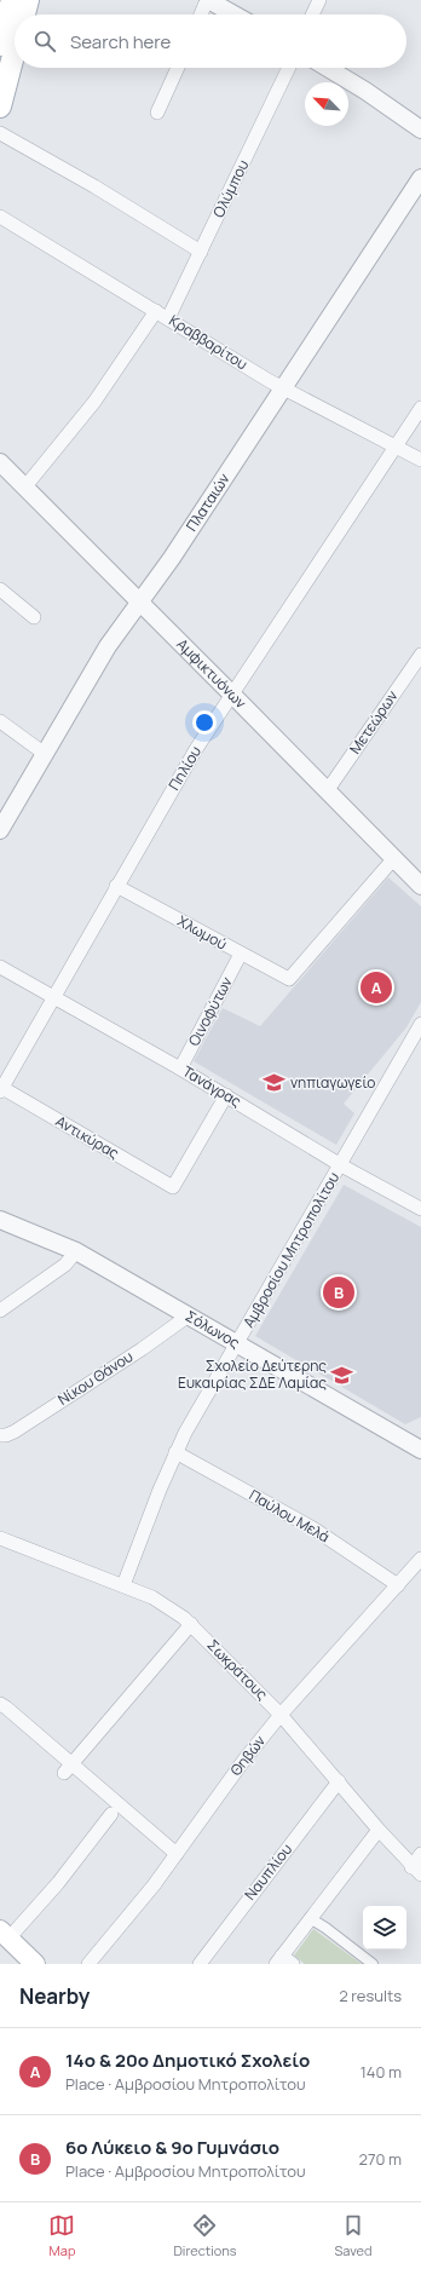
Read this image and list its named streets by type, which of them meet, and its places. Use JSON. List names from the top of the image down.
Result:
{
  "streets": {
    "street": [
      "Ολύμπου",
      "Κραββαρίτου",
      "Πλαταιών",
      "Αμφικτυόνων",
      "Μετεώρων",
      "Πηλίου",
      "Χλωμού",
      "Οινοφύτων",
      "Τανάγρας",
      "Αντικύρας",
      "Αμβροσίου Μητροπολίτου",
      "Σόλωνος",
      "Νίκου Θάνου",
      "Παύλου Μελά",
      "Σωκράτους",
      "Θηβών",
      "Ναυπλίου"
    ]
  },
  "crossings": [
    ["Ολύμπου", "Κραββαρίτου"],
    ["Κραββαρίτου", "Πλαταιών"],
    ["Κραββαρίτου", "Πηλίου"],
    ["Πλαταιών", "Αμφικτυόνων"],
    ["Αμφικτυόνων", "Μετεώρων"],
    ["Αμφικτυόνων", "Πηλίου"],
    ["Αμφικτυόνων", "Χλωμού"],
    ["Πηλίου", "Χλωμού"],
    ["Πηλίου", "Τανάγρας"],
    ["Πηλίου", "Αντικύρας"],
    ["Χλωμού", "Οινοφύτων"],
    ["Οινοφύτων", "Τανάγρας"],
    ["Τανάγρας", "Αντικύρας"],
    ["Τανάγρας", "Αμβροσίου Μητροπολίτου"],
    ["Αμβροσίου Μητροπολίτου", "Σόλωνος"],
    ["Αμβροσίου Μητροπολίτου", "Παύλου Μελά"],
    ["Αμβροσίου Μητροπολίτου", "Σωκράτους"],
    ["Σόλωνος", "Νίκου Θάνου"],
    ["Παύλου Μελά", "Θηβών"],
    ["Σωκράτους", "Θηβών"],
    ["Σωκράτους", "Ναυπλίου"]
  ],
  "places": {
    "school or university": ["νηπιαγωγείο", "Σχολείο Δεύτερης Ευκαιρίας ΣΔΕ Λαμίας"]
  },
  "north": "top left",
  "page": {
    "search": "Search here",
    "pins": ["A", "B"],
    "heading": ["Nearby", "2 results"],
    "list": [
      {
        "mark": "A",
        "name": "14ο & 20ο Δημοτικό Σχολείο",
        "note": "Place · Αμβροσίου Μητροπολίτου",
        "value": "140 m"
      },
      {
        "mark": "B",
        "name": "6ο Λύκειο & 9ο Γυμνάσιο",
        "note": "Place · Αμβροσίου Μητροπολίτου",
        "value": "270 m"
      }
    ],
    "nav": ["Map", "Directions", "Saved"]
  }
}
